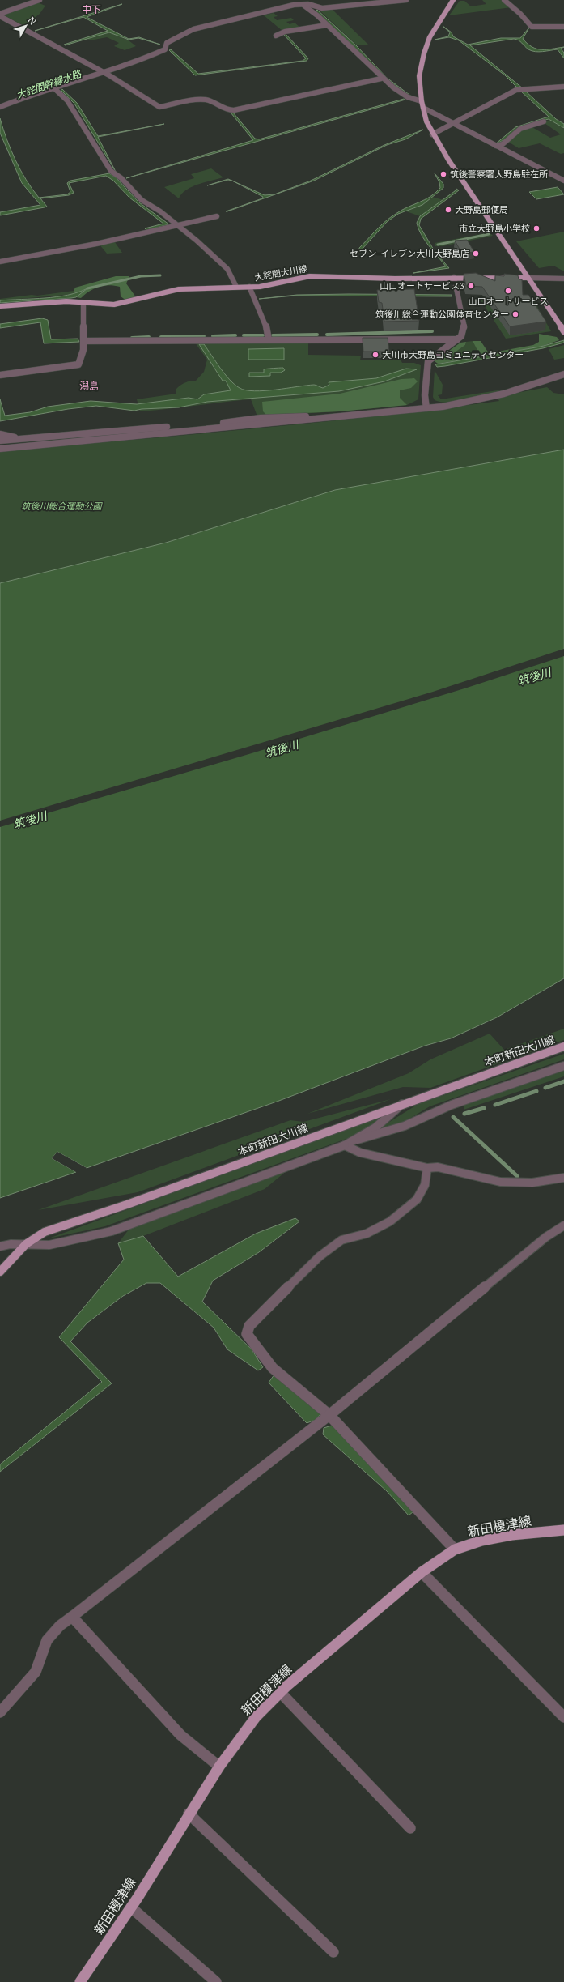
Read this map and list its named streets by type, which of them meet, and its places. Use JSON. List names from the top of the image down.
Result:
{
  "streets": {
    "main road": ["大詫間大川線", "本町新田大川線", "新田榎津線"]
  },
  "districts": ["中下", "潟島"],
  "water": ["大詫間幹線水路", "筑後川"],
  "parks": ["筑後川総合運動公園"],
  "places": [
    "筑後警察署大野島駐在所",
    "大野島郵便局",
    "市立大野島小学校",
    "セブン-イレブン大川大野島店",
    "山口オートサービス3",
    "山口オートサービス",
    "筑後川総合運動公園体育センター",
    "大川市大野島コミュニティセンター"
  ],
  "north": "top right"
}
